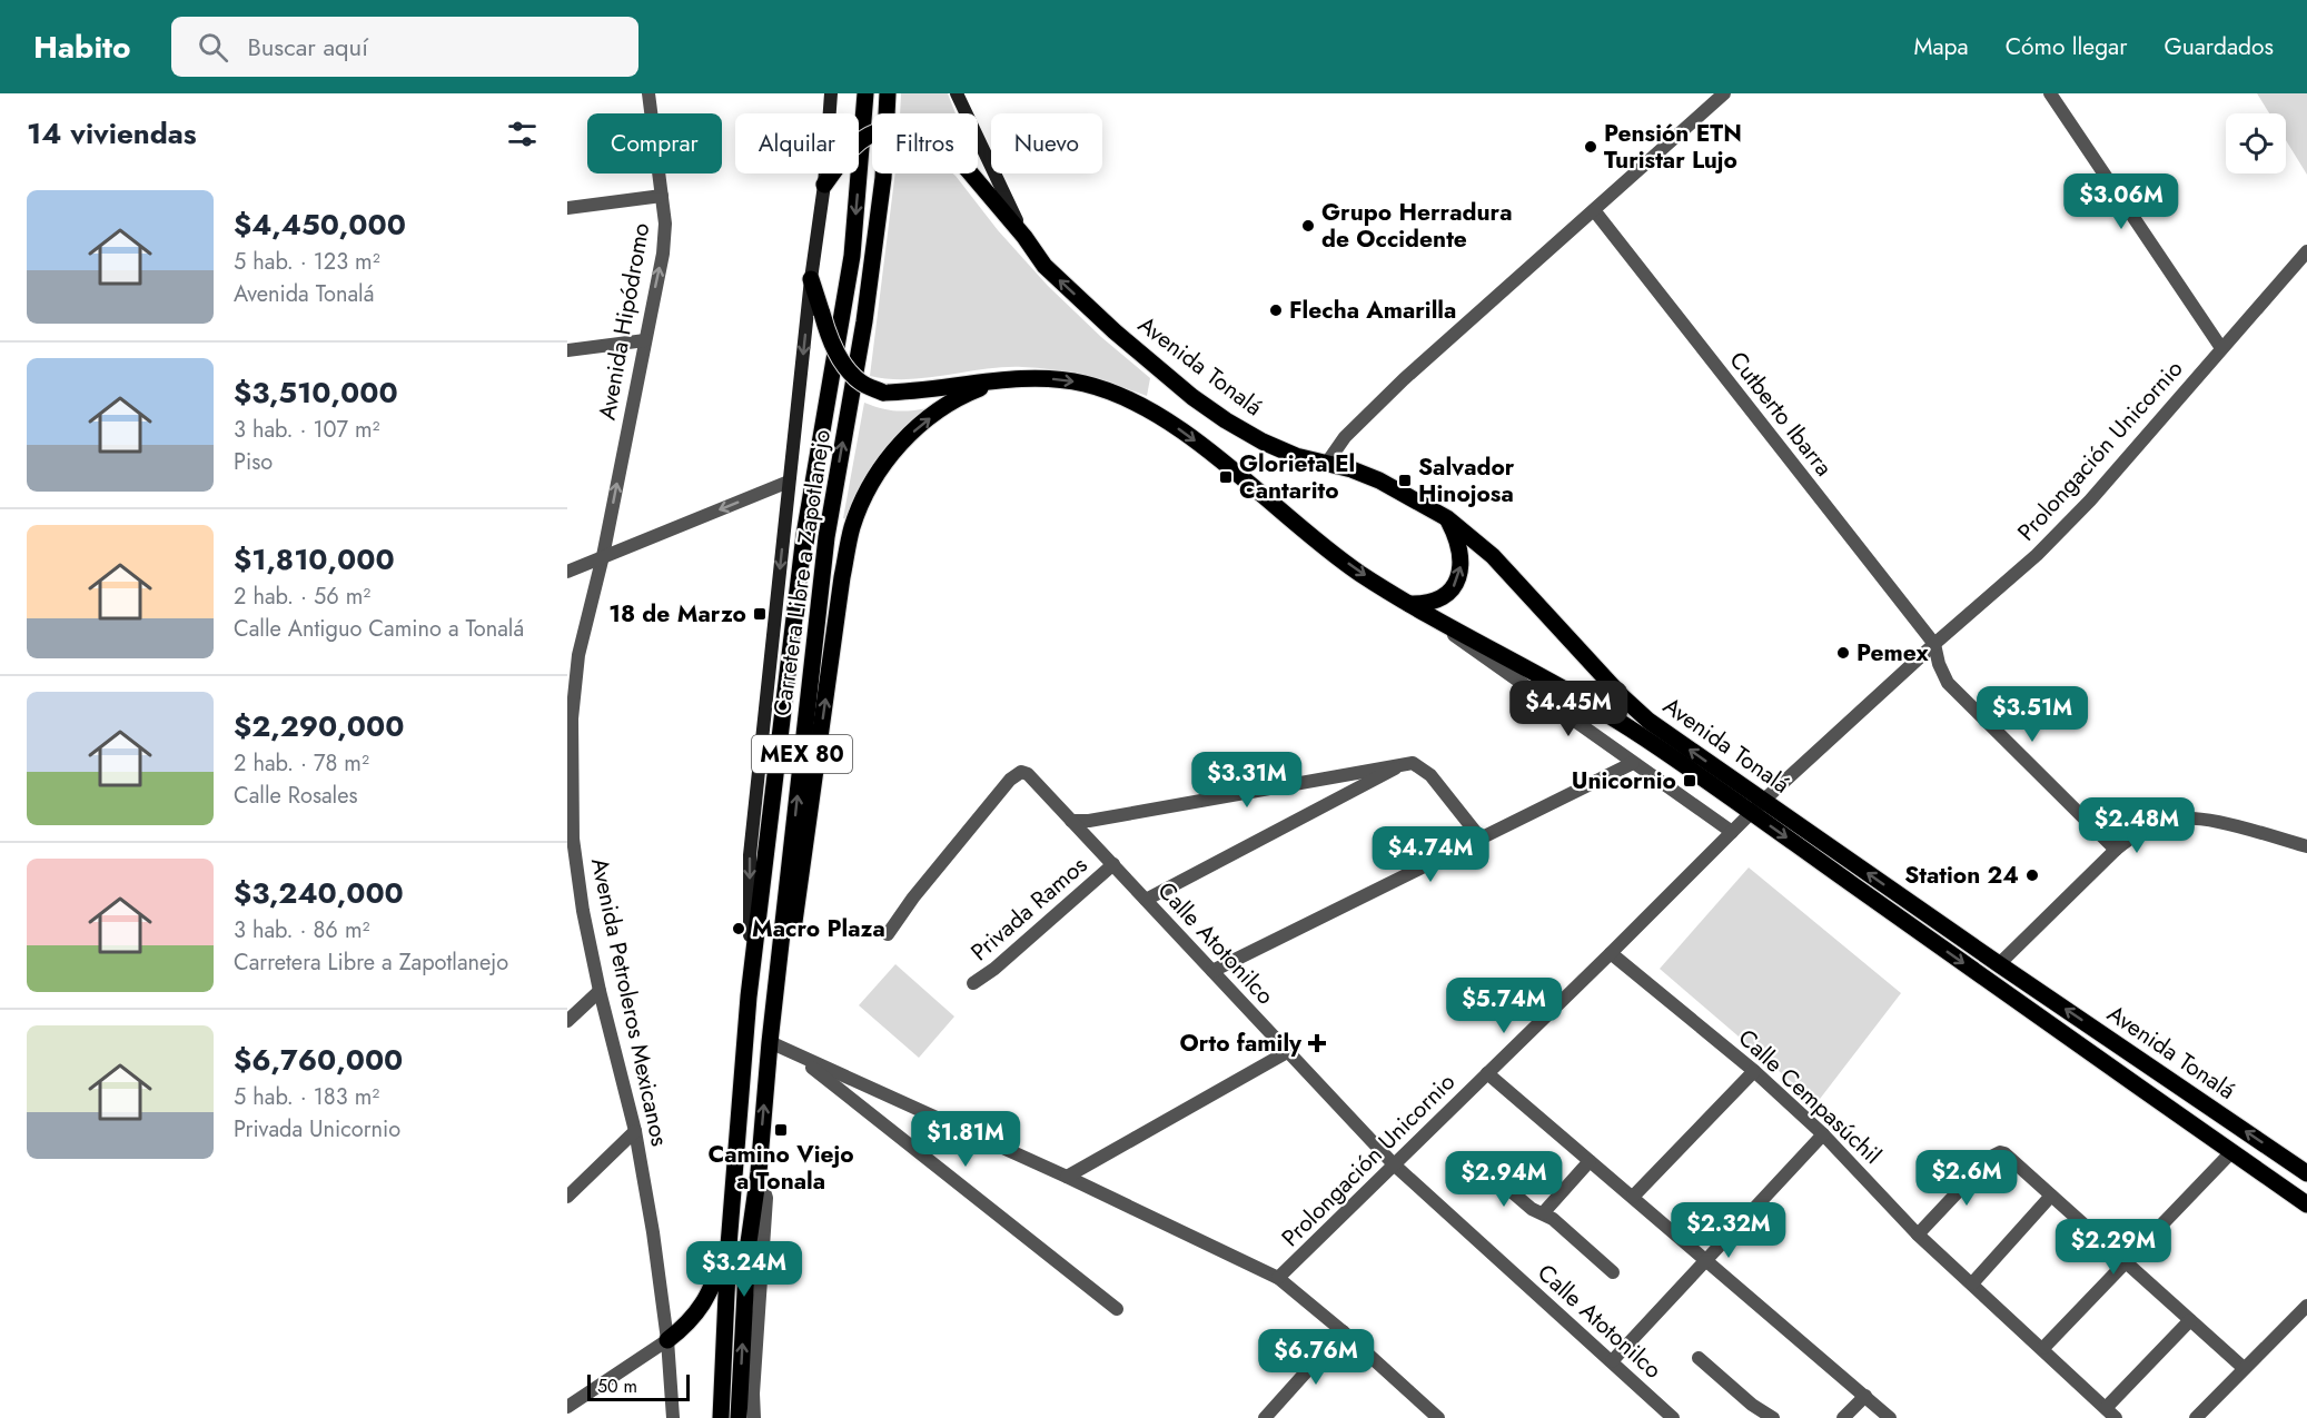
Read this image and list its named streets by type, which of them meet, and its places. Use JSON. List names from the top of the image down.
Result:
{
  "streets": {
    "main road": ["Avenida Tonalá", "Carretera Libre a Zapotlanejo", "MEX 80"],
    "street": [
      "Avenida Hipódromo",
      "Cutberto Ibarra",
      "Prolongación Unicornio",
      "Privada Ramos",
      "Calle Atotonilco",
      "Avenida Petroleros Mexicanos",
      "Calle Cempasúchil"
    ]
  },
  "crossings": [
    ["Avenida Hipódromo", "Avenida Petroleros Mexicanos"],
    ["Avenida Tonalá", "Prolongación Unicornio"],
    ["Avenida Tonalá", "Carretera Libre a Zapotlanejo"],
    ["Cutberto Ibarra", "Prolongación Unicornio"],
    ["Prolongación Unicornio", "Calle Atotonilco"],
    ["Prolongación Unicornio", "Calle Cempasúchil"],
    ["Privada Ramos", "Calle Atotonilco"]
  ],
  "one_way": ["Avenida Hipódromo"],
  "places": {
    "other": [
      "Pensión ETN Turistar Lujo",
      "Grupo Herradura de Occidente",
      "Flecha Amarilla",
      "Pemex",
      "Station 24",
      "Macro Plaza"
    ],
    "transit": [
      "Glorieta El Cantarito",
      "Salvador Hinojosa",
      "18 de Marzo",
      "Unicornio",
      "Camino Viejo a Tonala"
    ],
    "health": ["Orto family"]
  },
  "scale_bar": "50 m",
  "page": {
    "header": "Habito",
    "search": "Buscar aquí",
    "nav": ["Mapa", "Cómo llegar", "Guardados"],
    "heading": "14 viviendas",
    "chip": [
      "Comprar",
      "Alquilar",
      "Filtros",
      "Nuevo"
    ],
    "list": [
      {
        "name": "$4,450,000",
        "note": "5 hab. · 123 m² · Avenida Tonalá"
      },
      {
        "name": "$3,510,000",
        "note": "3 hab. · 107 m² · Piso"
      },
      {
        "name": "$1,810,000",
        "note": "2 hab. · 56 m² · Calle Antiguo Camino a Tonalá"
      },
      {
        "name": "$2,290,000",
        "note": "2 hab. · 78 m² · Calle Rosales"
      },
      {
        "name": "$3,240,000",
        "note": "3 hab. · 86 m² · Carretera Libre a Zapotlanejo"
      },
      {
        "name": "$6,760,000",
        "note": "5 hab. · 183 m² · Privada Unicornio"
      }
    ],
    "price": [
      "$3.06M",
      "$4.45M",
      "$3.51M",
      "$3.31M",
      "$2.48M",
      "$4.74M",
      "$5.74M",
      "$1.81M",
      "$2.6M",
      "$2.94M",
      "$2.32M",
      "$2.29M",
      "$3.24M",
      "$6.76M"
    ],
    "scale": "50 m"
  }
}
